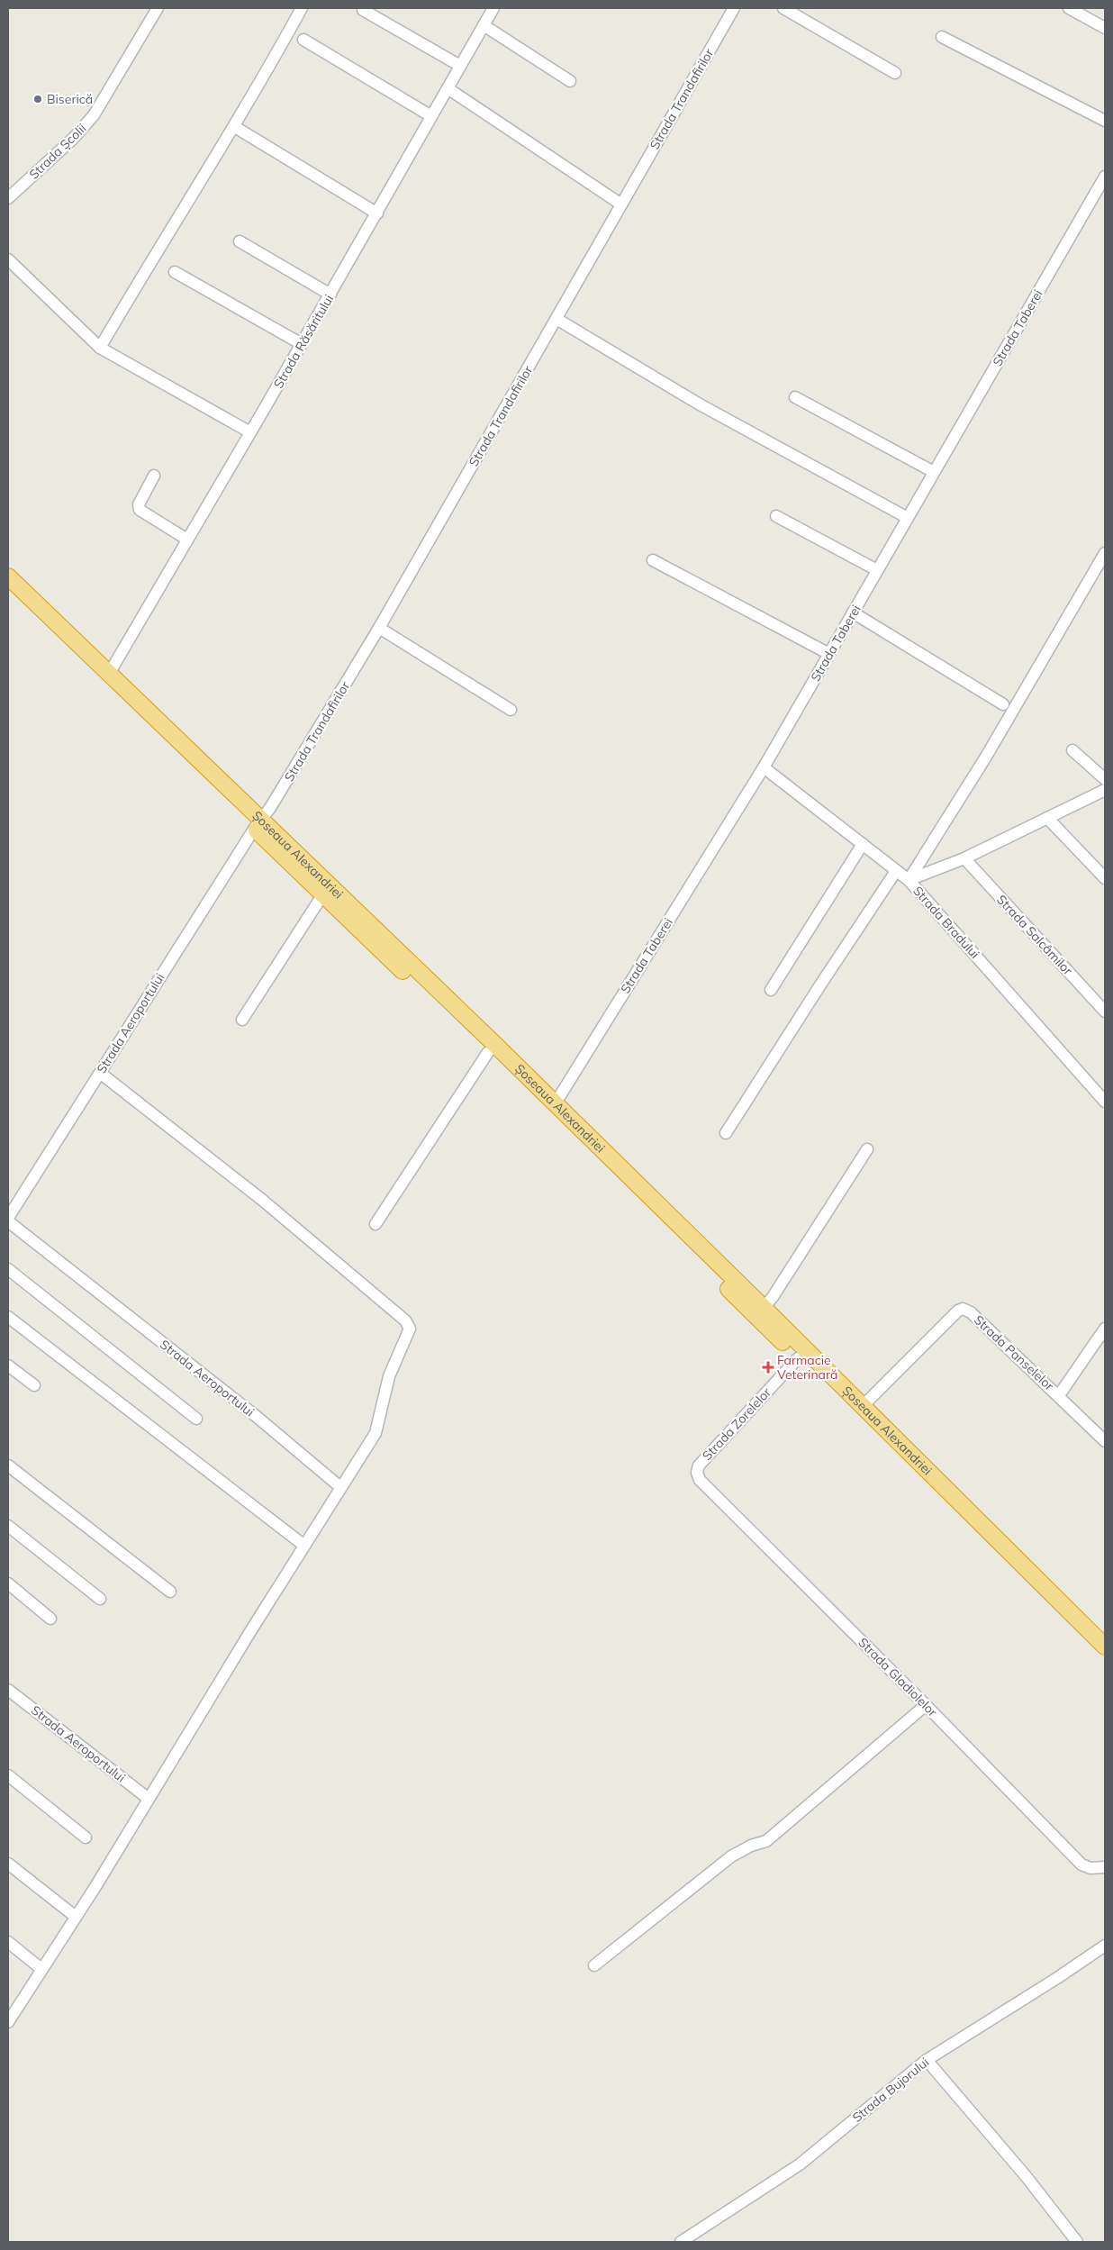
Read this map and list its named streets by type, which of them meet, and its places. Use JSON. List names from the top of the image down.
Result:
{
  "streets": {
    "highway": ["Șoseaua Alexandriei"],
    "street": [
      "Strada Trandafirilor",
      "Strada Școlii",
      "Strada Taberei",
      "Strada Răsăritului",
      "Strada Bradului",
      "Strada Salcâmilor",
      "Strada Aeroportului",
      "Strada Panselelor",
      "Strada Zorelelor",
      "Strada Gladiolelor",
      "Strada Bujorului"
    ]
  },
  "crossings": [
    ["Strada Trandafirilor", "Șoseaua Alexandriei"],
    ["Strada Trandafirilor", "Strada Aeroportului"],
    ["Strada Taberei", "Șoseaua Alexandriei"],
    ["Strada Taberei", "Strada Bradului"],
    ["Strada Răsăritului", "Șoseaua Alexandriei"],
    ["Șoseaua Alexandriei", "Strada Aeroportului"],
    ["Șoseaua Alexandriei", "Strada Panselelor"],
    ["Șoseaua Alexandriei", "Strada Zorelelor"],
    ["Strada Zorelelor", "Strada Gladiolelor"]
  ],
  "places": {
    "other": ["Biserică"],
    "health": ["Farmacie Veterinară"]
  }
}
